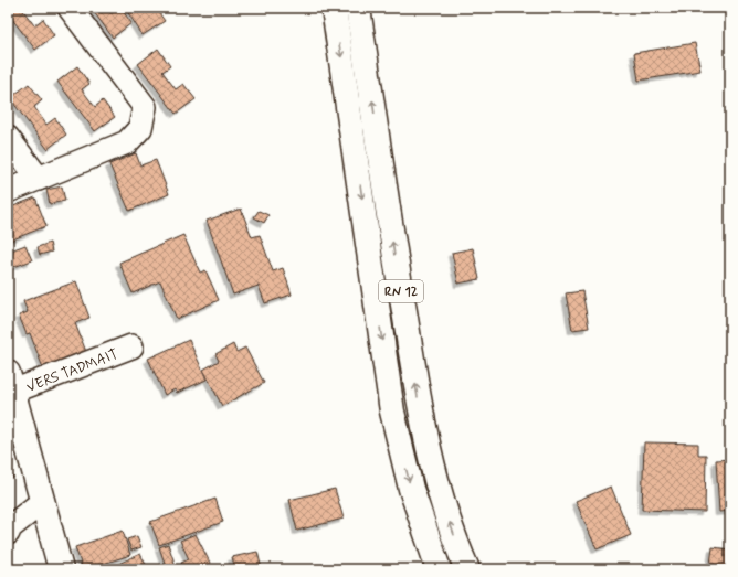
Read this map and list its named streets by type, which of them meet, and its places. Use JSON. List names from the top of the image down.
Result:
{
  "streets": {
    "main road": ["RN 12"],
    "street": ["VERS TADMAIT"]
  }
}
